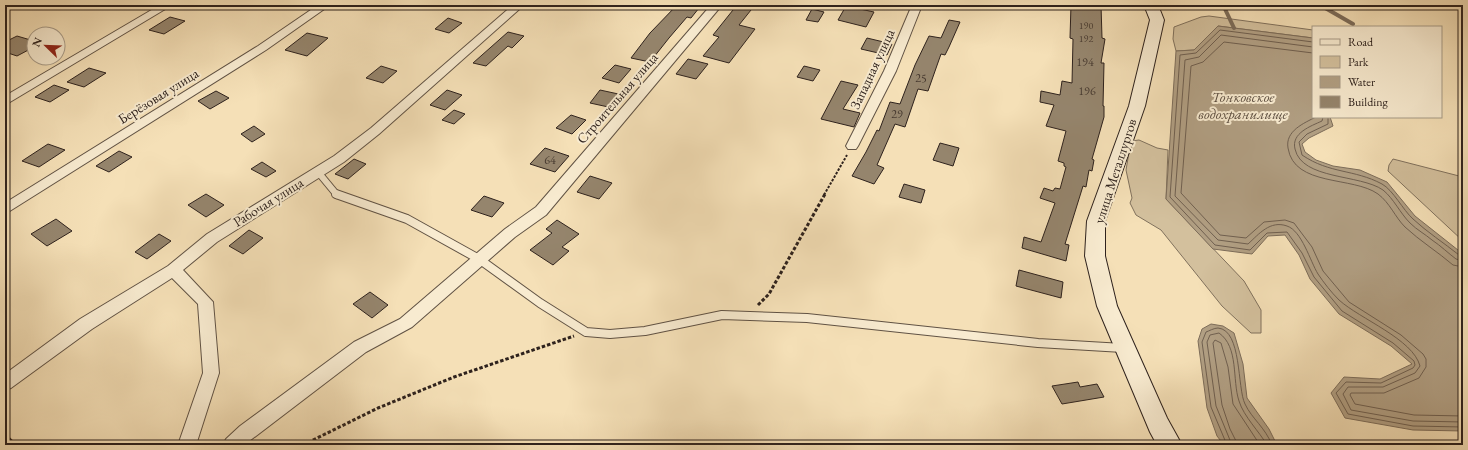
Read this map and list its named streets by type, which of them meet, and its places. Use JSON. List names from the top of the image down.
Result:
{
  "streets": {
    "street": [
      "Западная улица",
      "Берёзовая улица",
      "Строительная улица",
      "улица Металлургов",
      "Рабочая улица"
    ]
  },
  "water": ["Тонковское водохранилище"],
  "house_numbers": [
    "190",
    "192",
    "194",
    "25",
    "196",
    "29",
    "64"
  ],
  "legend": [
    "Road",
    "Park",
    "Water",
    "Building"
  ],
  "north": "top left"
}
